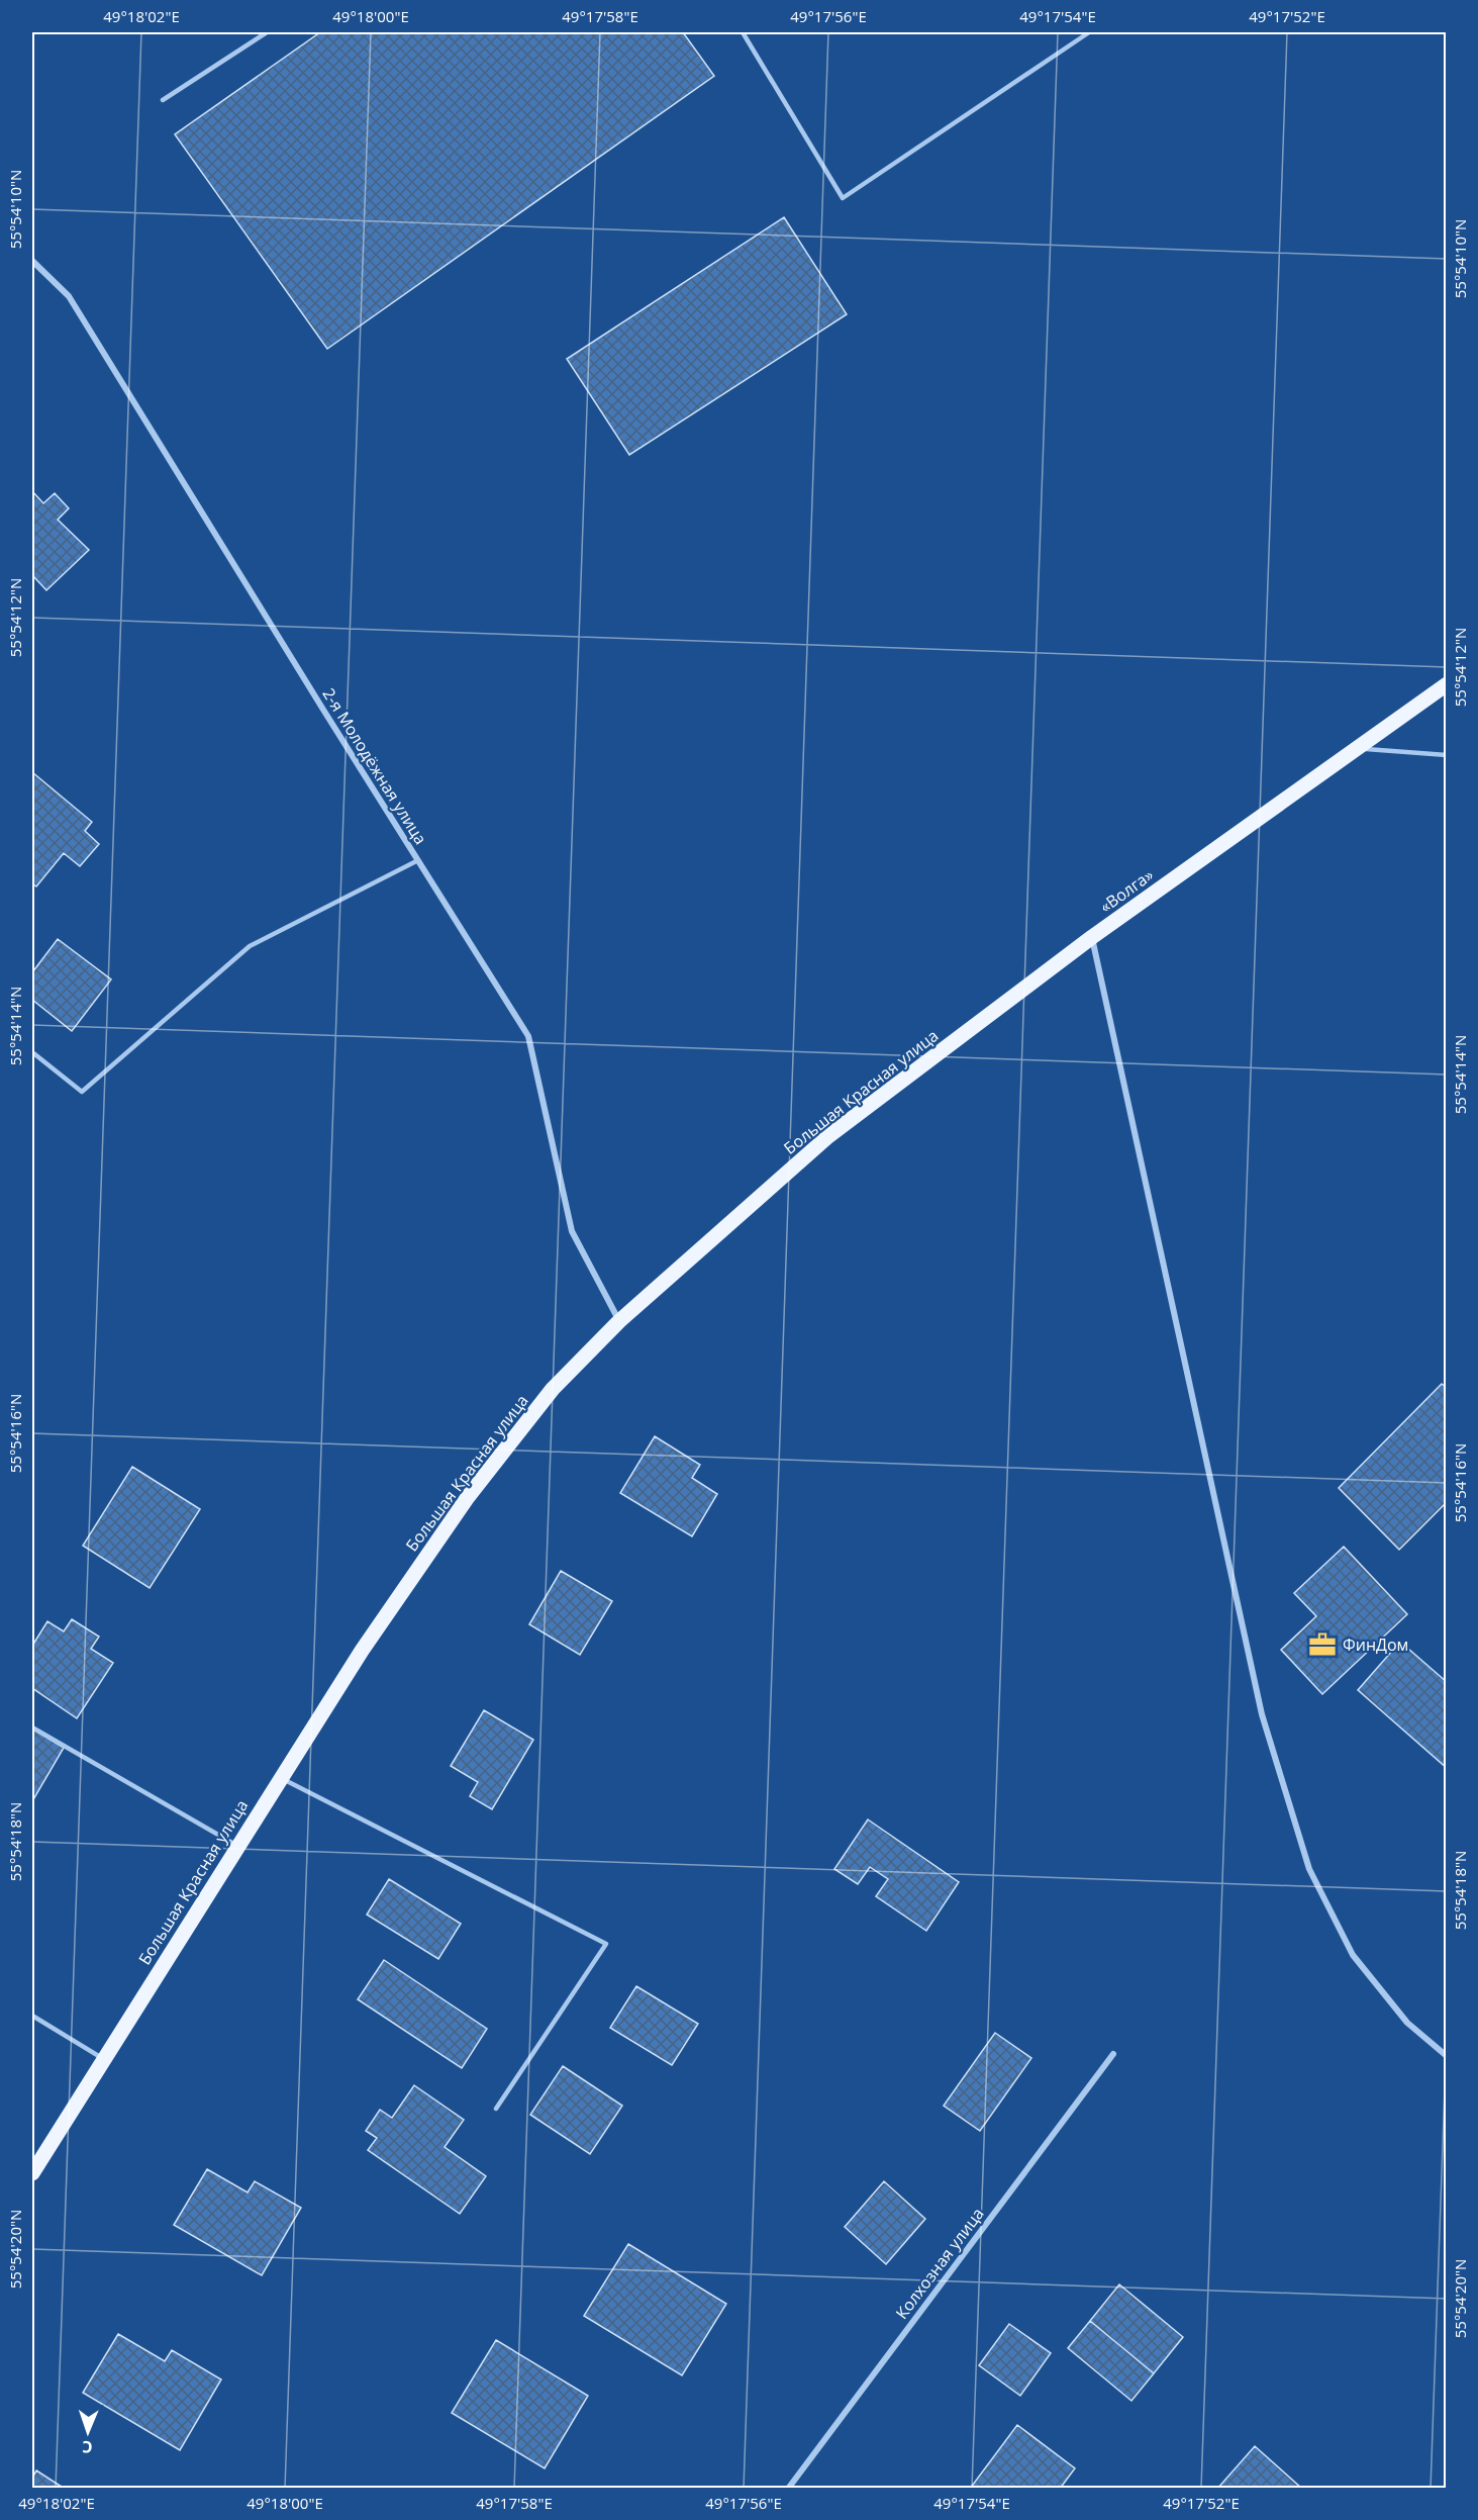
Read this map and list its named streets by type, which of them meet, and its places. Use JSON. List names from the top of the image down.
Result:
{
  "streets": {
    "main road": ["«Волга»", "Большая Красная улица"],
    "street": ["2-я Молодёжная улица", "Колхозная улица"]
  },
  "crossings": [
    ["2-я Молодёжная улица", "Большая Красная улица"],
    ["«Волга»", "Большая Красная улица"]
  ],
  "places": {
    "office": ["ФинДом"]
  },
  "north": "bottom",
  "coordinates": [
    "49°18'02\"E",
    "49°18'00\"E",
    "49°17'58\"E",
    "49°17'56\"E",
    "49°17'54\"E",
    "49°17'52\"E",
    "55°54'10\"N",
    "55°54'12\"N",
    "55°54'14\"N",
    "55°54'16\"N",
    "55°54'18\"N",
    "55°54'20\"N"
  ]
}
